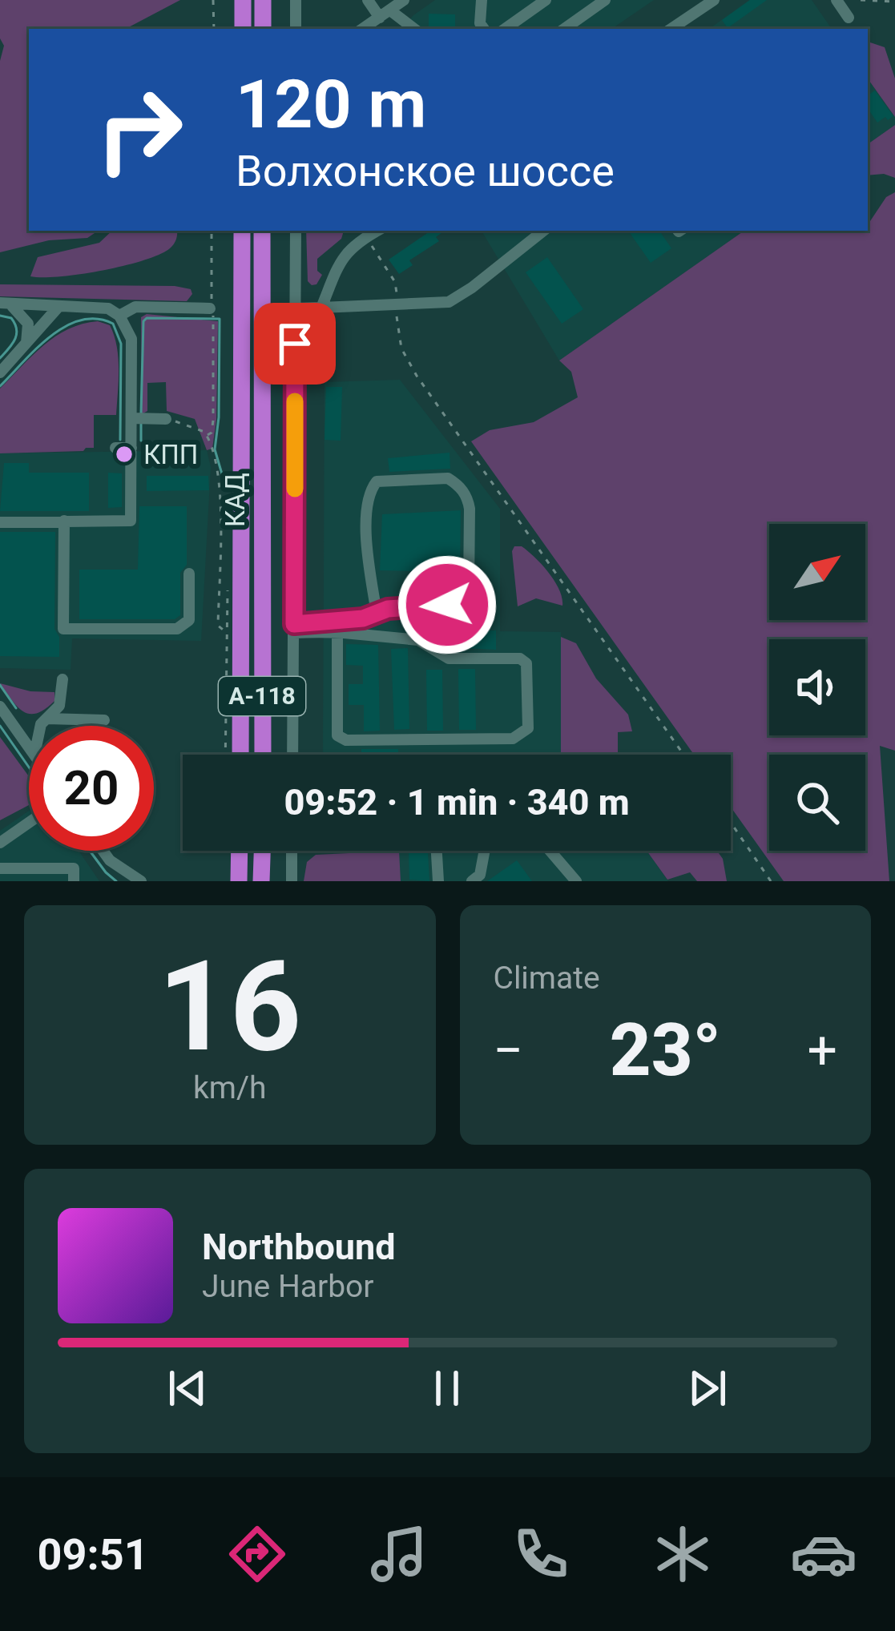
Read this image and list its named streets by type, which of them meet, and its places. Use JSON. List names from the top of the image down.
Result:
{
  "streets": {
    "highway": ["КАД", "А-118"]
  },
  "places": ["КПП"],
  "north": "top right",
  "page": {
    "turn": ["120 m", "Волхонское шоссе"],
    "limit": "20",
    "trip": "09:52 · 1 min · 340 m",
    "tile": [
      ["16", "km/h"],
      "Climate"
    ],
    "heat": ["−", "23°", "+"],
    "song": ["Northbound", "June Harbor"],
    "tabs": "09:51"
  }
}
